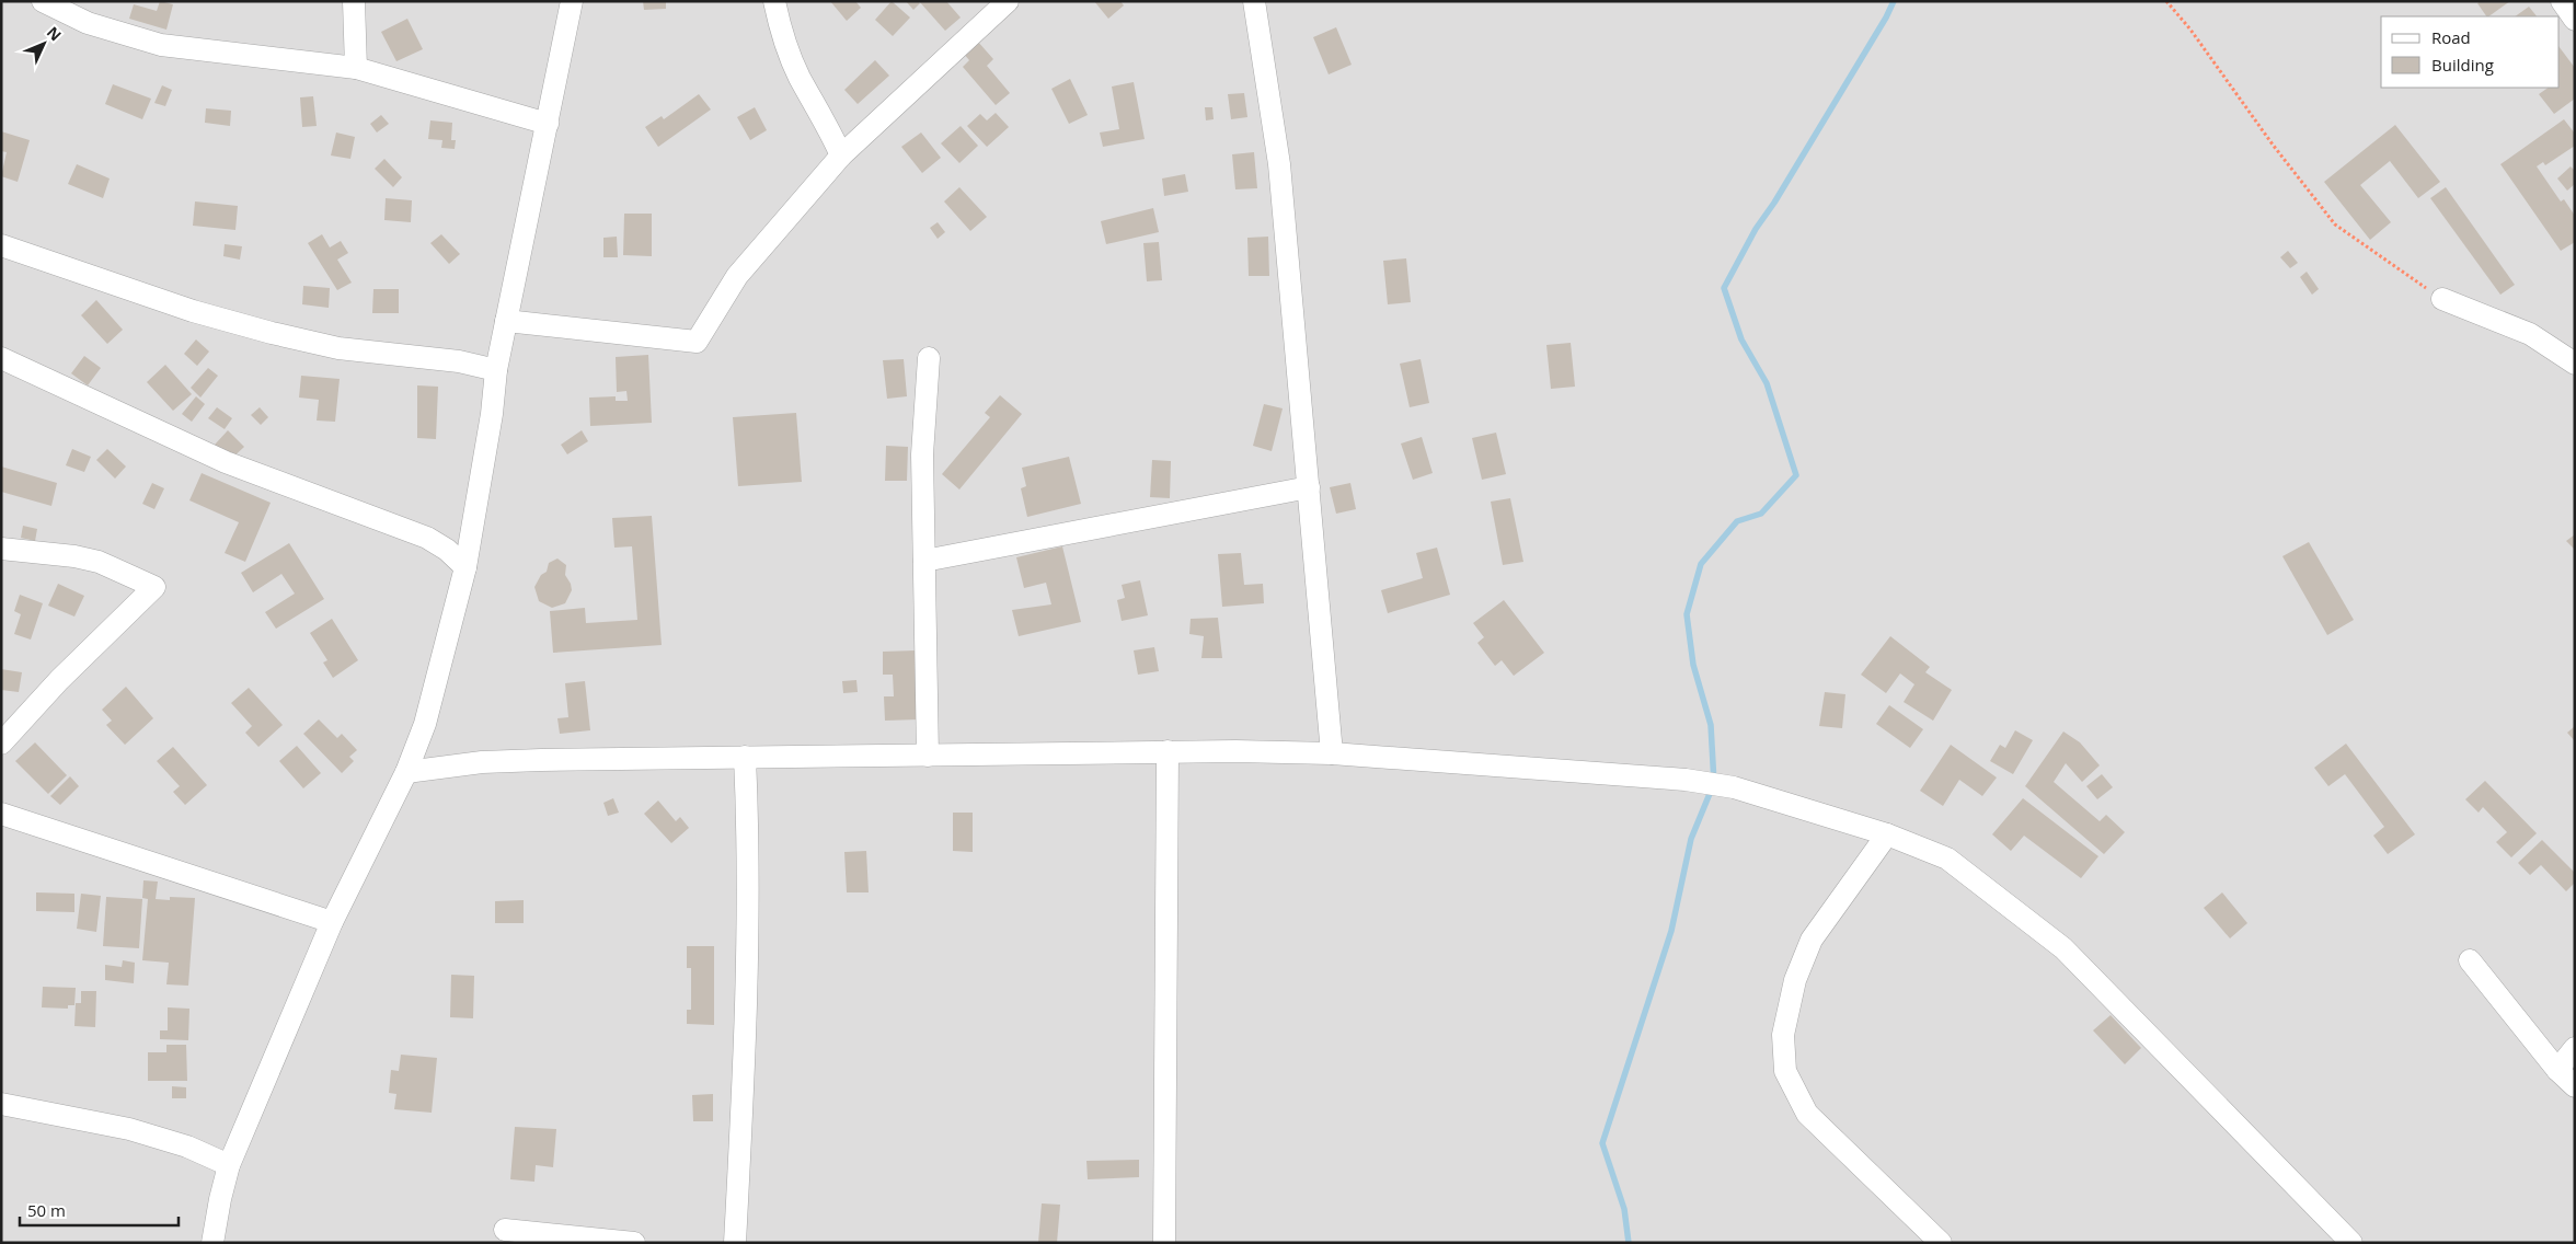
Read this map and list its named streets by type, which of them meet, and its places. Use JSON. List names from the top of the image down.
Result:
{
  "legend": ["Road", "Building"],
  "scale_bar": "50 m",
  "north": "top right"
}
